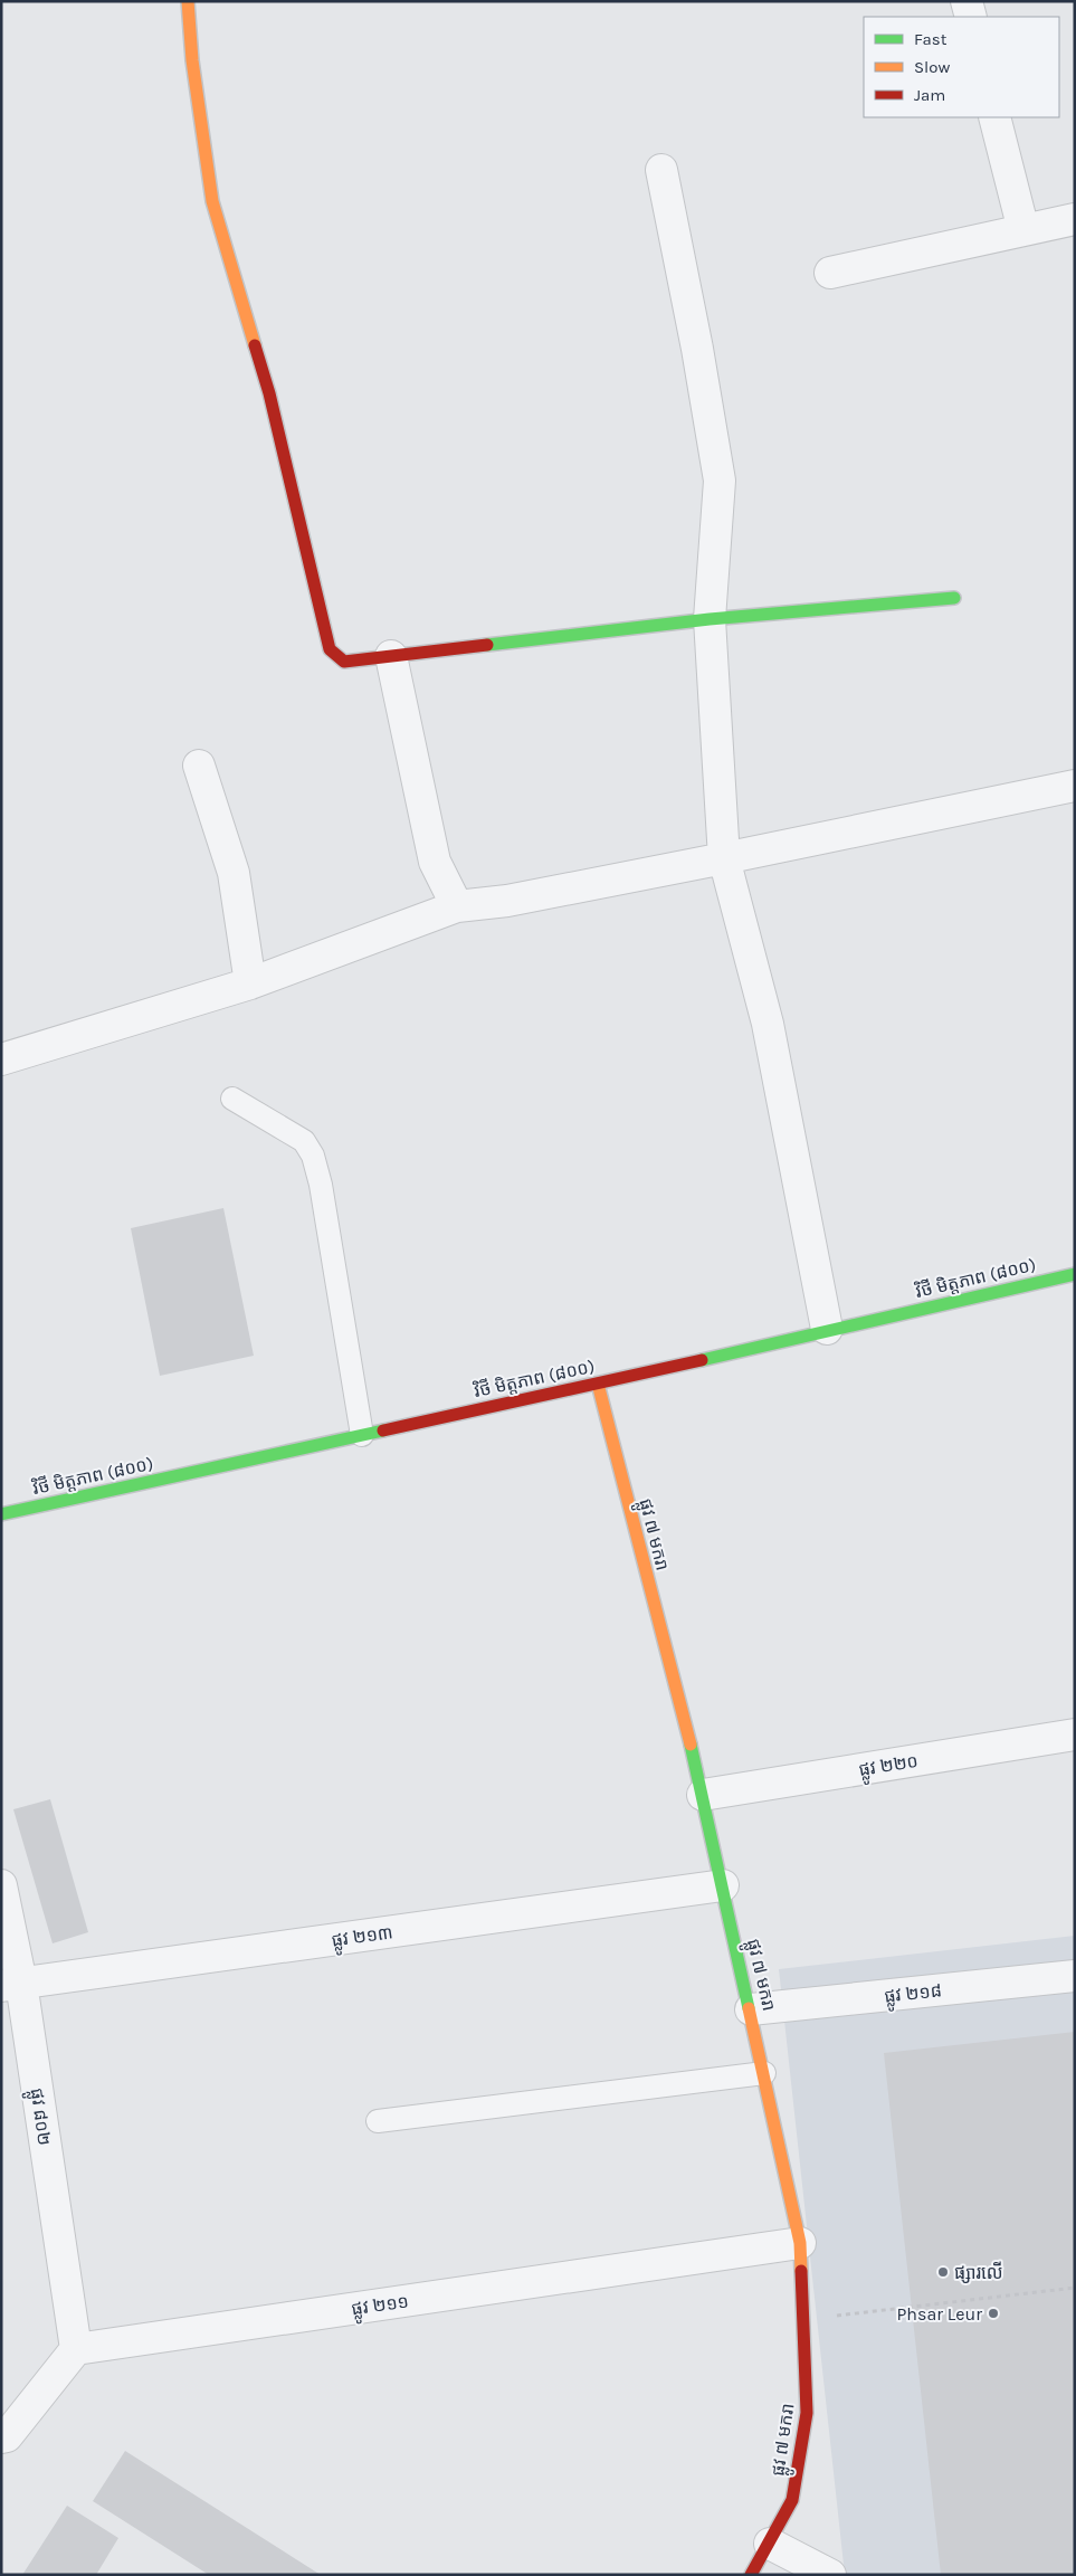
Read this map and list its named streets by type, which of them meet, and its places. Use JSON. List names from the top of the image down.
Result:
{
  "streets": {
    "street": [
      "វិថី មិត្តភាព (៨០០)",
      "ផ្លូវ ៧ មករា",
      "ផ្លូវ ២២០",
      "ផ្លូវ ២១៣",
      "ផ្លូវ ២១៨",
      "ផ្លូវ ៨០២",
      "ផ្លូវ ២១១"
    ]
  },
  "crossings": [
    ["វិថី មិត្តភាព (៨០០)", "ផ្លូវ ៧ មករា"],
    ["ផ្លូវ ៧ មករា", "ផ្លូវ ២២០"],
    ["ផ្លូវ ៧ មករា", "ផ្លូវ ២១៣"],
    ["ផ្លូវ ៧ មករា", "ផ្លូវ ២១៨"],
    ["ផ្លូវ ៧ មករា", "ផ្លូវ ២១១"],
    ["ផ្លូវ ២១៣", "ផ្លូវ ៨០២"],
    ["ផ្លូវ ៨០២", "ផ្លូវ ២១១"]
  ],
  "places": ["ផ្សារលើ", "Phsar Leur"],
  "legend": ["Fast", "Slow", "Jam"]
}
